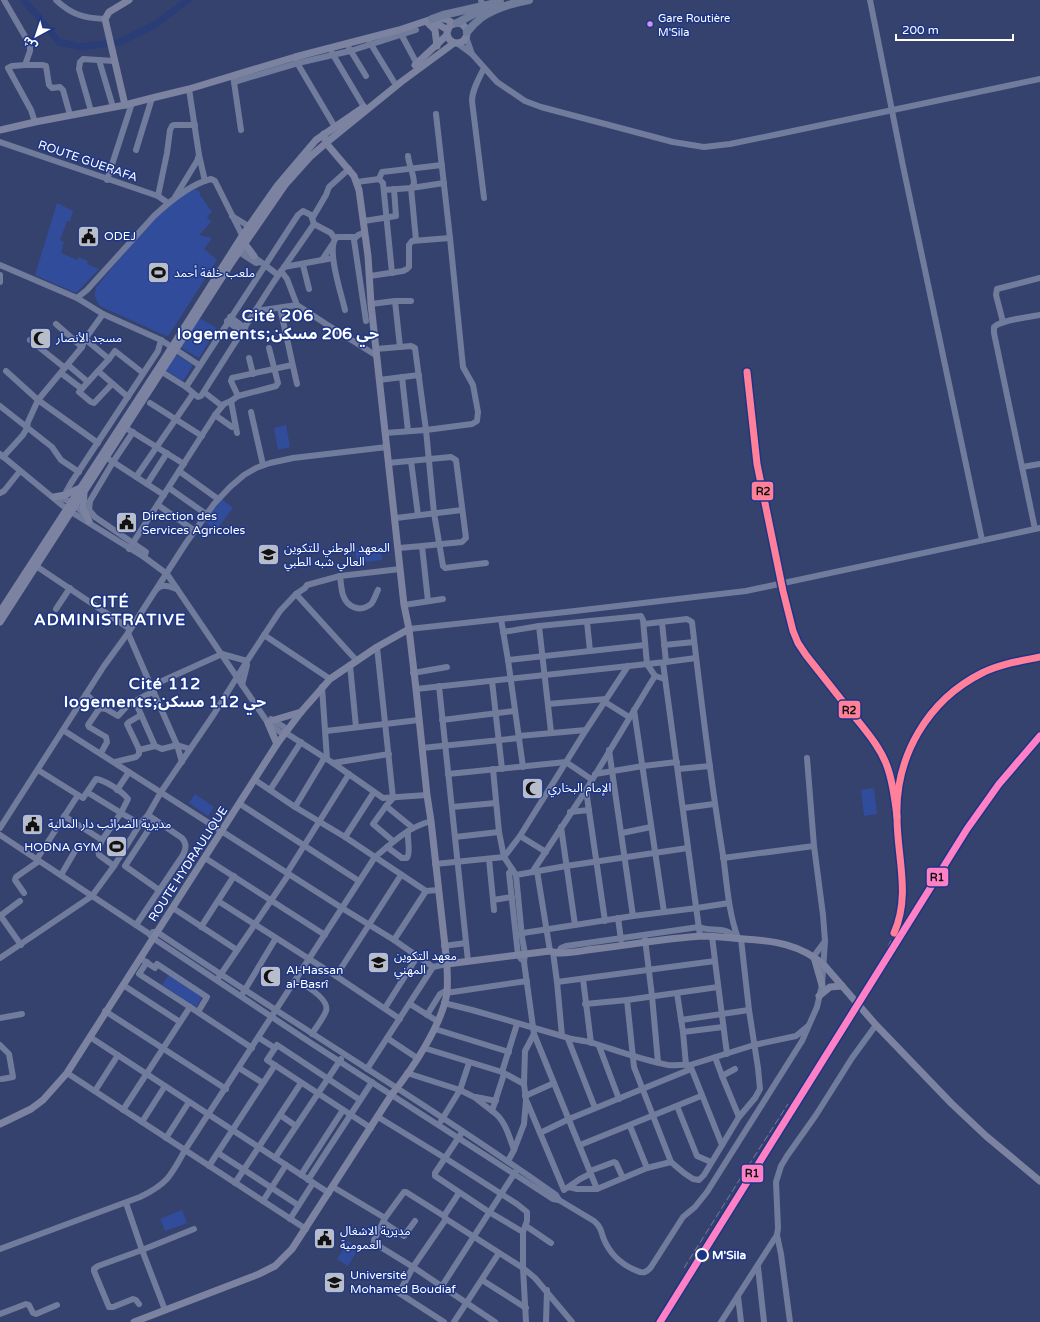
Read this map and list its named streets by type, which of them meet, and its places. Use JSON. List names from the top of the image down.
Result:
{
  "streets": {
    "main road": ["ROUTE HYDRAULIQUE"],
    "street": ["ROUTE GUERAFA"]
  },
  "districts": ["Cité 206 logements;حي 206 مسكن", "CITÉ ADMINISTRATIVE", "Cité 112 logements;حي 112 مسكن"],
  "places": {
    "other": ["Gare Routière M'Sila", "M'Sila"],
    "public building": [
      "ODEJ",
      "Direction des Services Agricoles",
      "مديرية الضرائب دار المالية",
      "مديرية الاشغال العمومية"
    ],
    "sports": ["ملعب خلفة أحمد", "HODNA GYM"],
    "mosque": ["مسجد الأنصار", "الإمام البخاري", "Al-Hassan al-Basrî"],
    "school or university": ["المعهد الوطني للتكوين العالي شبه الطبي", "معهد التكوين المهني", "Université Mohamed Boudiaf"]
  },
  "lines": ["transit line R2", "transit line R1"],
  "scale_bar": "200 m",
  "north": "bottom left"
}
